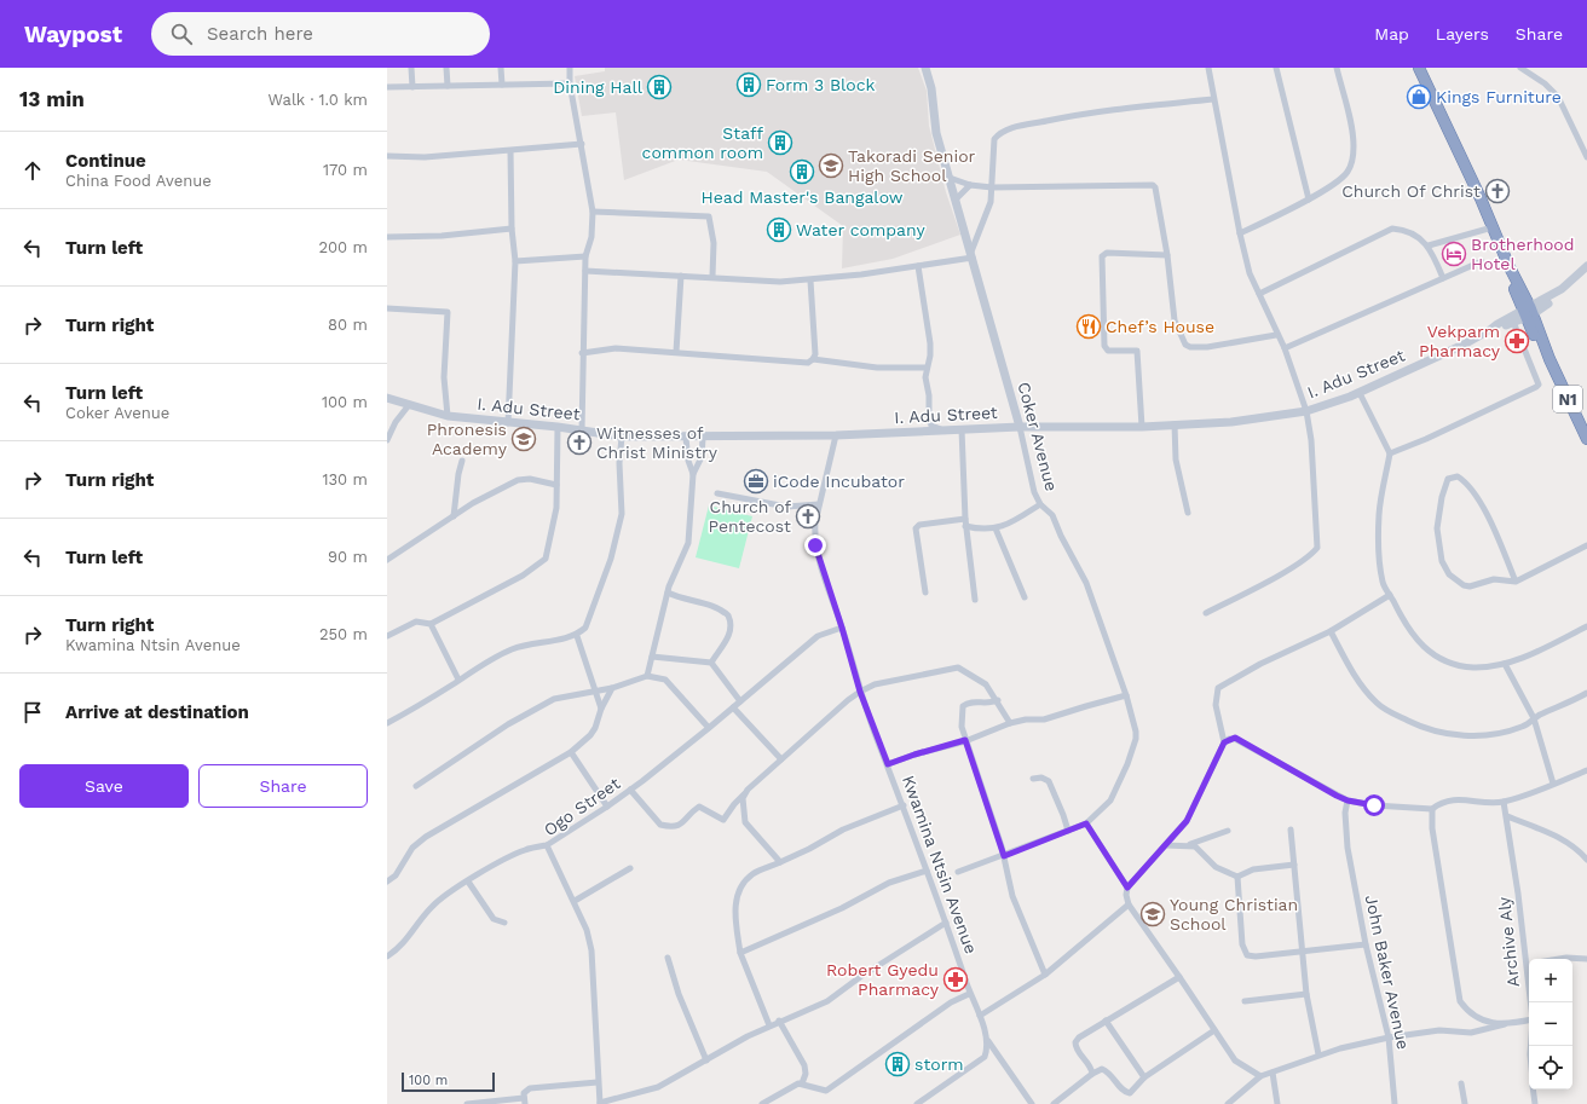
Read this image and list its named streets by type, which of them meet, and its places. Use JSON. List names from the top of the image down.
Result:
{
  "streets": {
    "highway": ["N1"],
    "street": [
      "I. Adu Street",
      "Coker Avenue",
      "Ogo Street",
      "Kwamina Ntsin Avenue",
      "Archive Aly",
      "John Baker Avenue"
    ]
  },
  "crossings": [
    ["I. Adu Street", "Coker Avenue"],
    ["I. Adu Street", "Kwamina Ntsin Avenue"],
    ["Ogo Street", "Kwamina Ntsin Avenue"]
  ],
  "places": {
    "building": [
      "Form 3 Block",
      "Dining Hall",
      "Staff common room",
      "Head Master's Bangalow",
      "Water company",
      "storm"
    ],
    "shop": ["Kings Furniture"],
    "school or university": ["Takoradi Senior High School", "Phronesis Academy", "Young Christian School"],
    "church": ["Church Of Christ", "Witnesses of Christ Ministry", "Church of Pentecost"],
    "hotel": ["Brotherhood Hotel"],
    "restaurant": ["Chef’s House"],
    "pharmacy": ["Vekparm Pharmacy", "Robert Gyedu Pharmacy"],
    "office": ["iCode Incubator"]
  },
  "scale_bar": "100 m",
  "page": {
    "header": "Waypost",
    "search": "Search here",
    "nav": ["Map", "Layers", "Share"],
    "heading": ["13 min", "Walk · 1.0 km"],
    "list": [
      ["Continue", "China Food Avenue", "170 m"],
      ["Turn left", "200 m"],
      ["Turn right", "80 m"],
      ["Turn left", "Coker Avenue", "100 m"],
      ["Turn right", "130 m"],
      ["Turn left", "90 m"],
      ["Turn right", "Kwamina Ntsin Avenue", "250 m"],
      "Arrive at destination"
    ],
    "buttons": ["Save", "Share"],
    "map_buttons": ["+", "−"],
    "scale": "100 m"
  }
}
